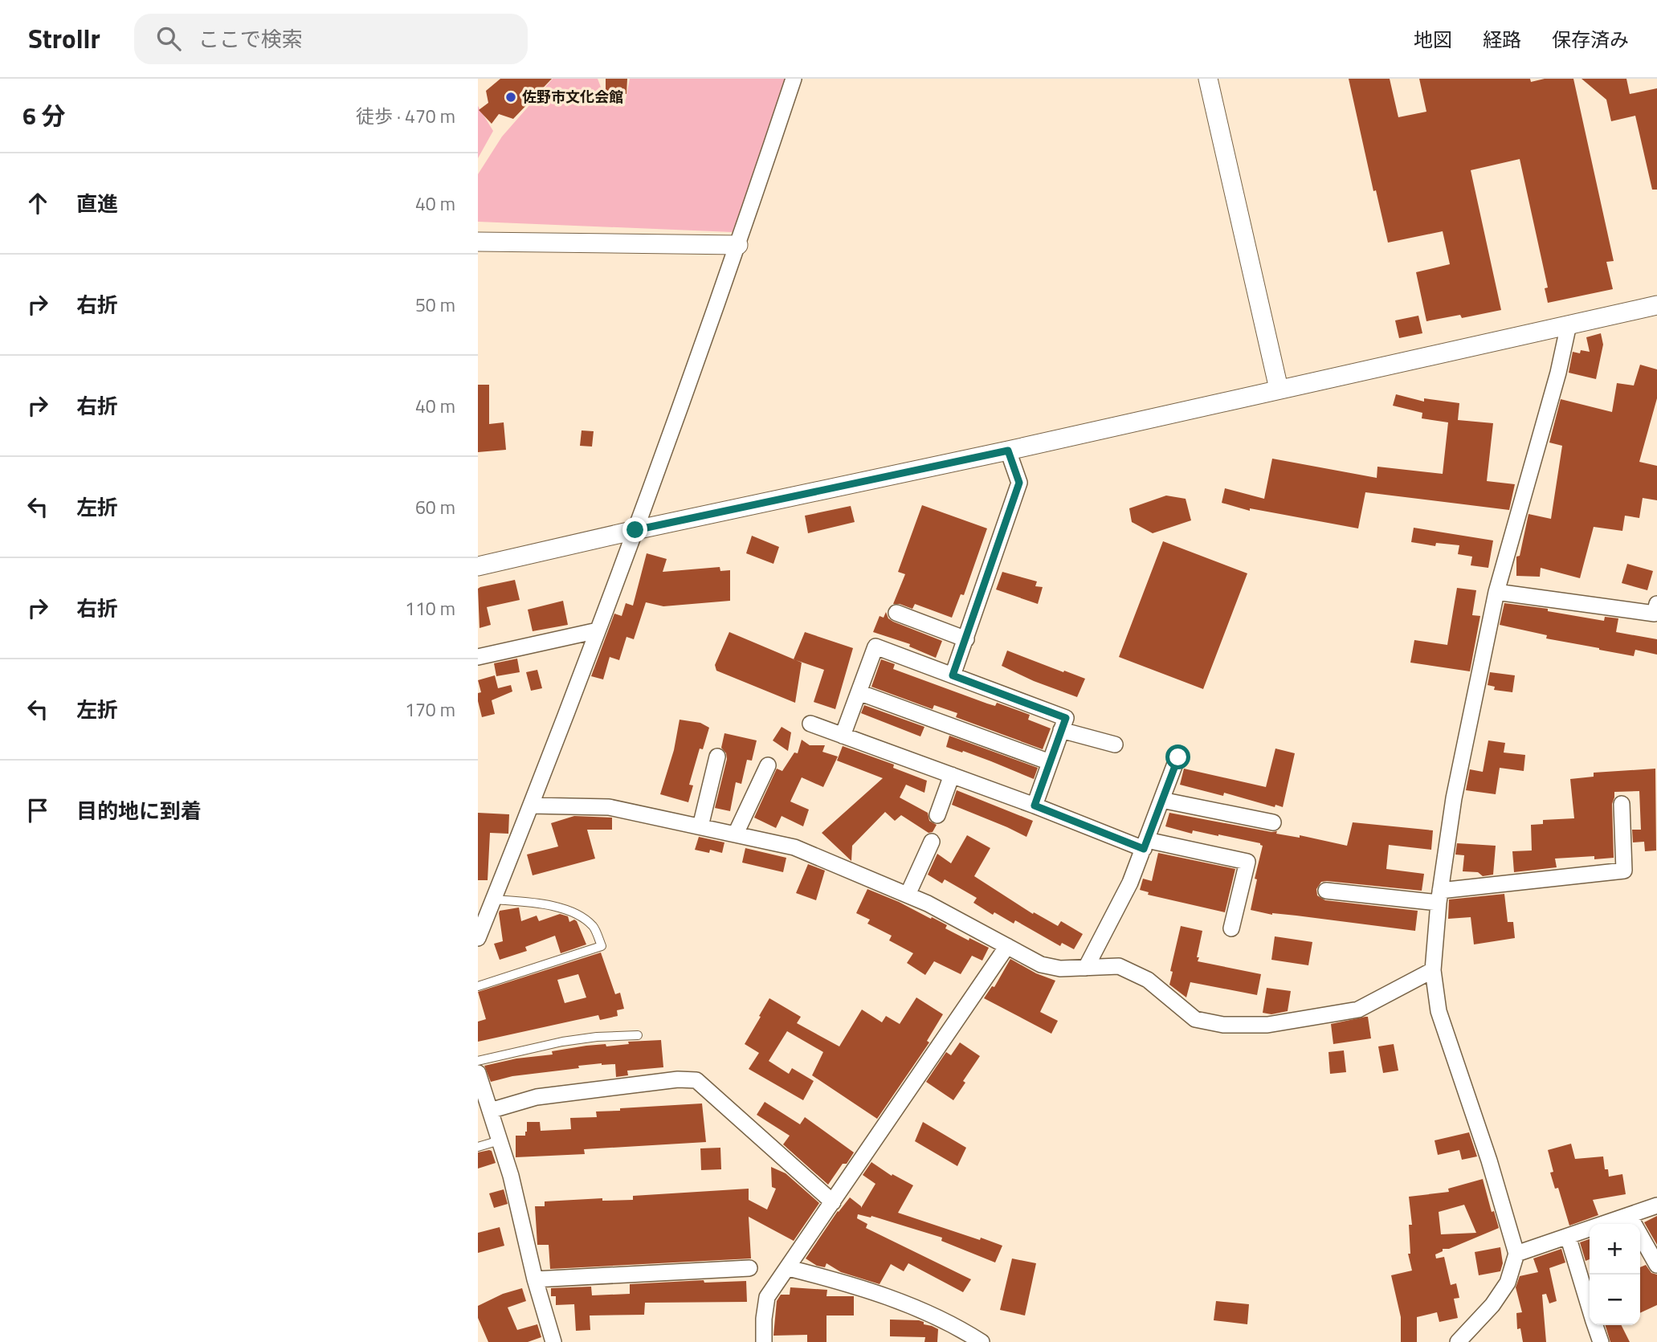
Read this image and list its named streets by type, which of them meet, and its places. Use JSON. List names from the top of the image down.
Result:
{
  "places": ["佐野市文化会館"],
  "page": {
    "header": "Strollr",
    "search": "ここで検索",
    "nav": ["地図", "経路", "保存済み"],
    "heading": ["6 分", "徒歩 · 470 m"],
    "list": [
      ["直進", "40 m"],
      ["右折", "50 m"],
      ["右折", "40 m"],
      ["左折", "60 m"],
      ["右折", "110 m"],
      ["左折", "170 m"],
      "目的地に到着"
    ],
    "map_buttons": ["+", "−"]
  }
}
